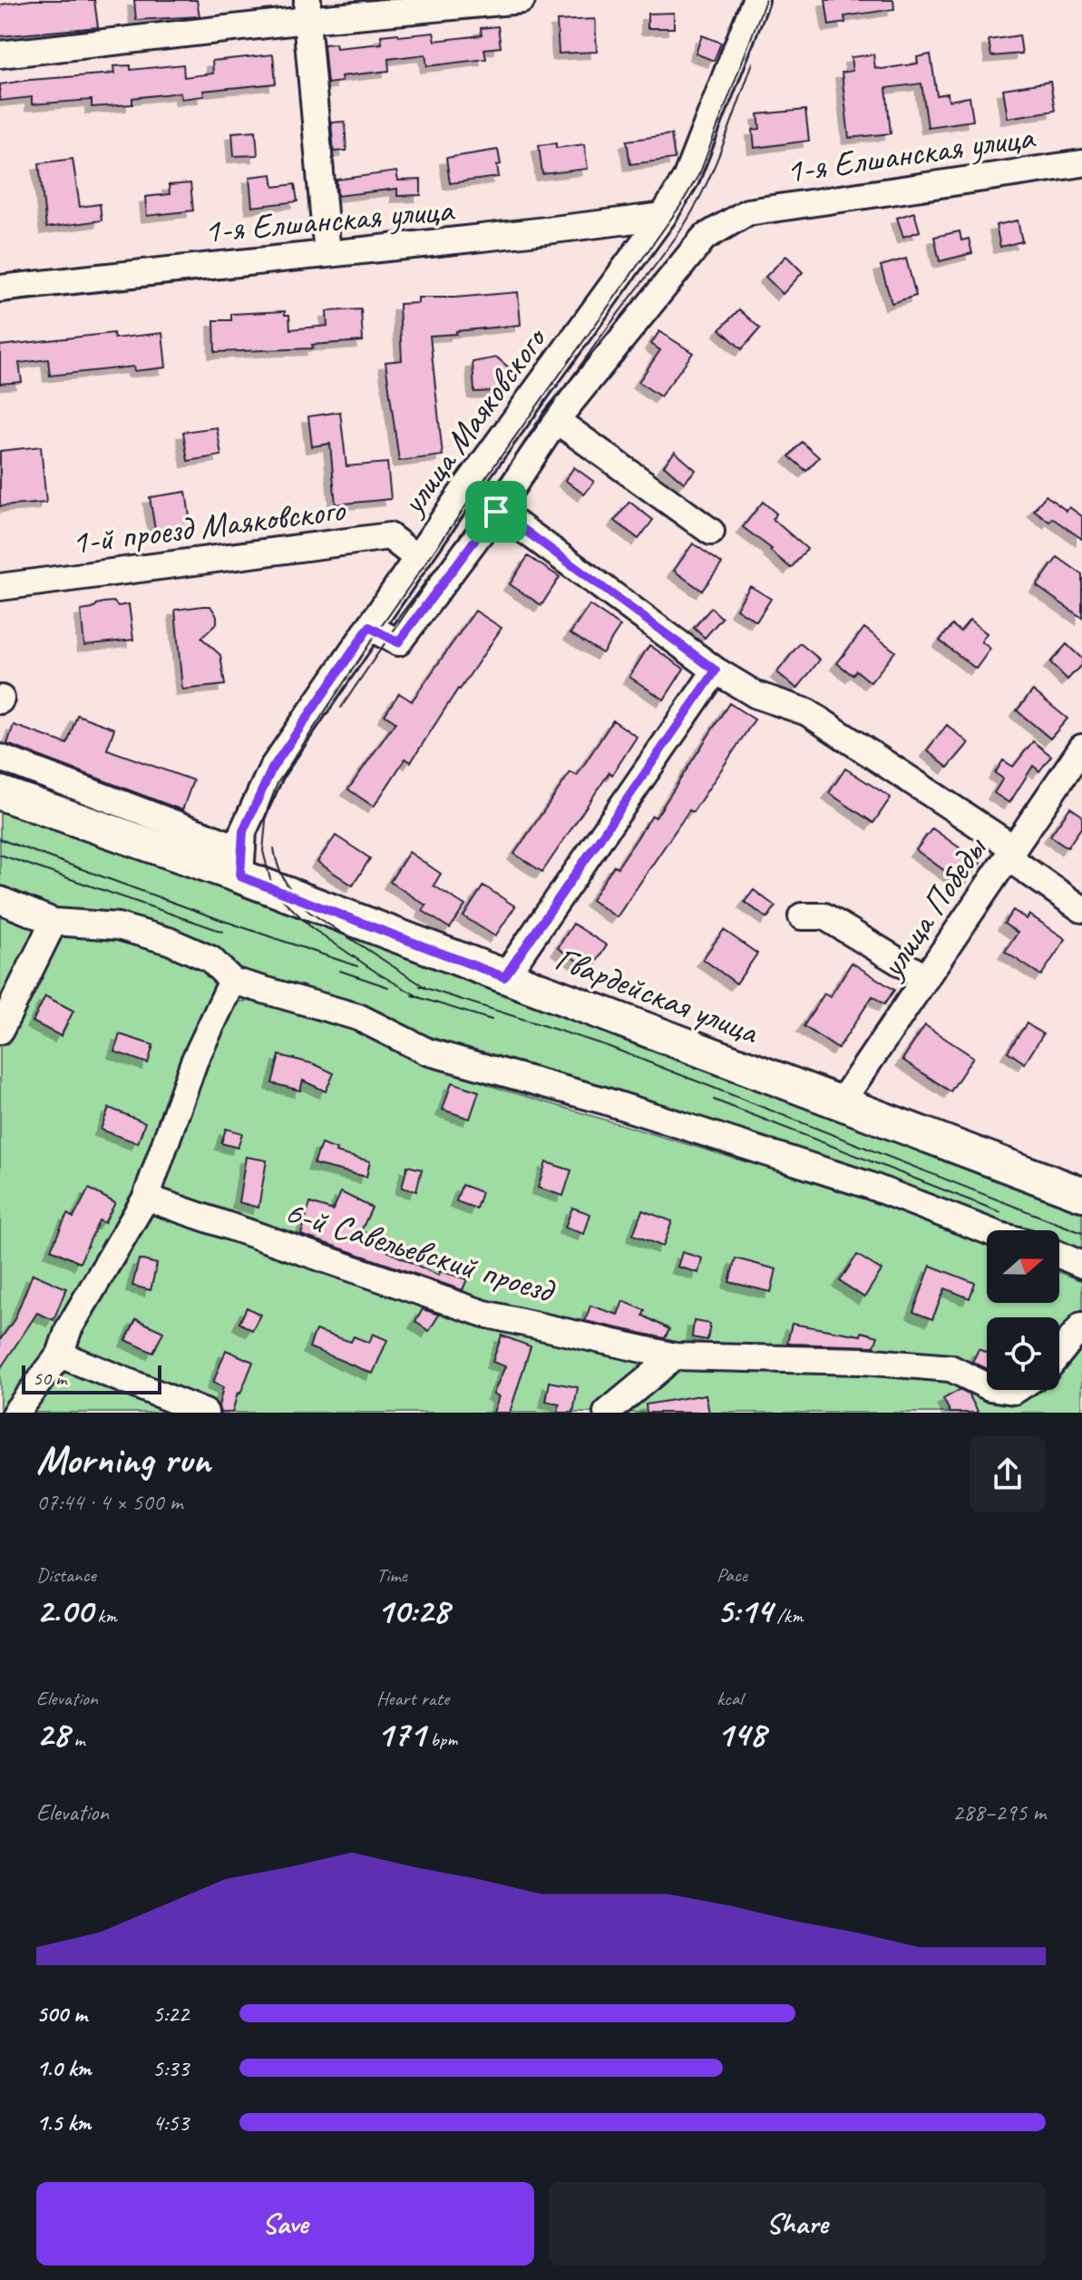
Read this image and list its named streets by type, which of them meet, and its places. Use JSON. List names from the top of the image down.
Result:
{
  "streets": {
    "main road": ["Гвардейская улица"],
    "street": [
      "1-я Елшанская улица",
      "улица Маяковского",
      "1-й проезд Маяковского",
      "улица Победы",
      "6-й Савельевский проезд"
    ]
  },
  "crossings": [
    ["1-я Елшанская улица", "улица Маяковского"],
    ["улица Маяковского", "1-й проезд Маяковского"],
    ["улица Маяковского", "Гвардейская улица"],
    ["улица Победы", "Гвардейская улица"]
  ],
  "scale_bar": "50 m",
  "north": "right",
  "page": {
    "scale": "50 m",
    "heading": ["Morning run", "07:44 · 4 × 500 m"],
    "stats": [
      ["Distance", "2.00 km"],
      ["Time", "10:28"],
      ["Pace", "5:14 /km"],
      ["Elevation", "28 m"],
      ["Heart rate", "171 bpm"],
      ["kcal", "148"]
    ],
    "chart": ["Elevation", "288–295 m"],
    "list": [
      {
        "name": "500 m",
        "note": "5:22"
      },
      {
        "name": "1.0 km",
        "note": "5:33"
      },
      {
        "name": "1.5 km",
        "note": "4:53"
      }
    ],
    "buttons": ["Save", "Share"]
  }
}
